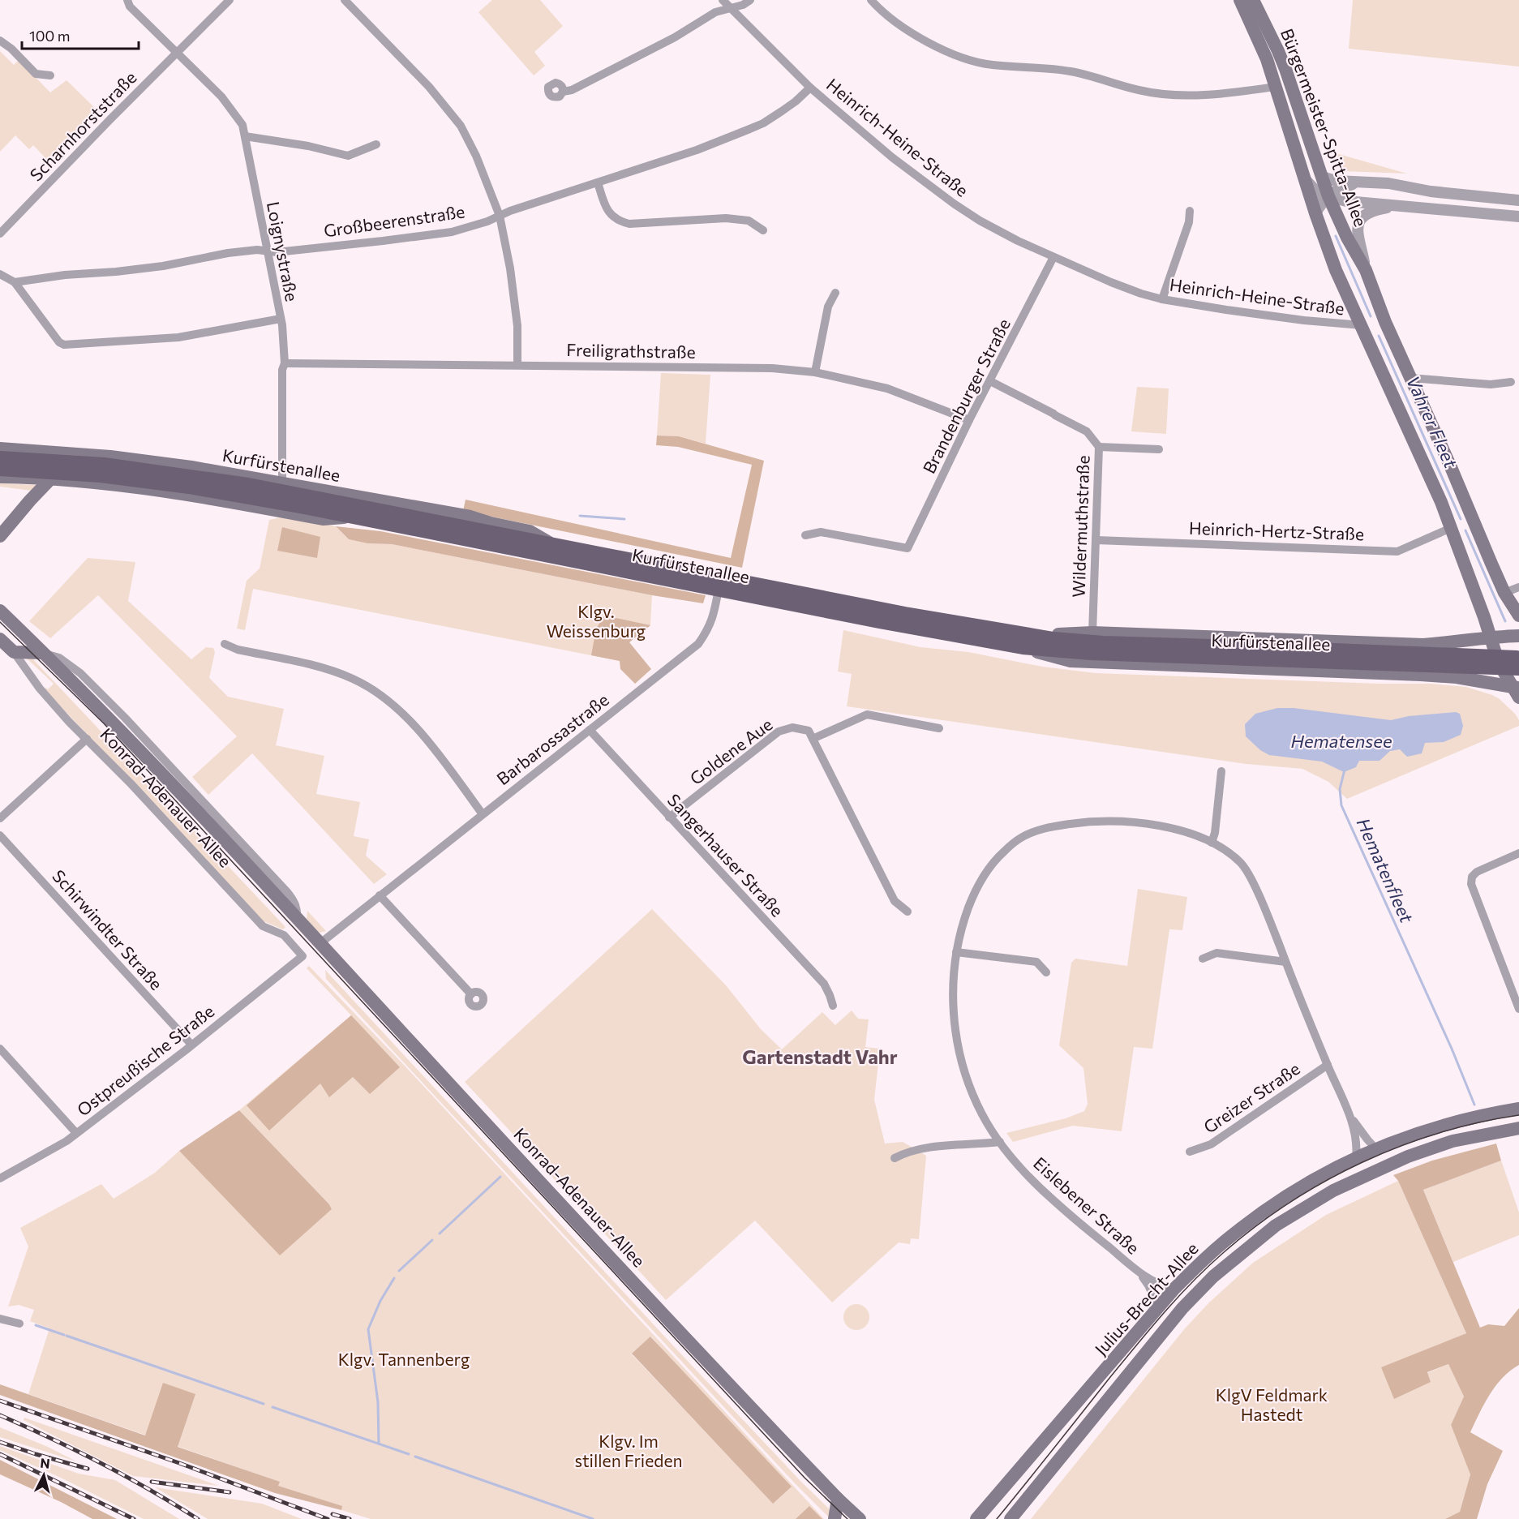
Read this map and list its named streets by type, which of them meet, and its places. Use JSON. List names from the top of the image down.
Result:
{
  "streets": {
    "main road": [
      "Bürgermeister-Spitta-Allee",
      "Kurfürstenallee",
      "Konrad-Adenauer-Allee",
      "Julius-Brecht-Allee"
    ],
    "street": [
      "Scharnhorststraße",
      "Heinrich-Heine-Straße",
      "Großbeerenstraße",
      "Loignystraße",
      "Freiligrathstraße",
      "Brandenburger Straße",
      "Wildermuthstraße",
      "Heinrich-Hertz-Straße",
      "Barbarossastraße",
      "Goldene Aue",
      "Sangerhauser Straße",
      "Schirwindter Straße",
      "Ostpreußische Straße",
      "Greizer Straße",
      "Eislebener Straße"
    ]
  },
  "crossings": [
    ["Scharnhorststraße", "Loignystraße"],
    ["Bürgermeister-Spitta-Allee", "Heinrich-Heine-Straße"],
    ["Bürgermeister-Spitta-Allee", "Kurfürstenallee"],
    ["Bürgermeister-Spitta-Allee", "Heinrich-Hertz-Straße"],
    ["Heinrich-Heine-Straße", "Großbeerenstraße"],
    ["Heinrich-Heine-Straße", "Brandenburger Straße"],
    ["Großbeerenstraße", "Loignystraße"],
    ["Loignystraße", "Freiligrathstraße"],
    ["Loignystraße", "Kurfürstenallee"],
    ["Freiligrathstraße", "Brandenburger Straße"],
    ["Brandenburger Straße", "Wildermuthstraße"],
    ["Kurfürstenallee", "Wildermuthstraße"],
    ["Kurfürstenallee", "Barbarossastraße"],
    ["Wildermuthstraße", "Heinrich-Hertz-Straße"],
    ["Barbarossastraße", "Konrad-Adenauer-Allee"],
    ["Barbarossastraße", "Sangerhauser Straße"],
    ["Goldene Aue", "Sangerhauser Straße"],
    ["Konrad-Adenauer-Allee", "Ostpreußische Straße"],
    ["Schirwindter Straße", "Ostpreußische Straße"],
    ["Greizer Straße", "Eislebener Straße"],
    ["Eislebener Straße", "Julius-Brecht-Allee"]
  ],
  "districts": ["Gartenstadt Vahr"],
  "water": ["Vahrer Fleet", "Hematensee", "Hematenfleet"],
  "parks": [
    "Klgv. Weissenburg",
    "Klgv. Tannenberg",
    "KlgV Feldmark Hastedt",
    "Klgv. Im stillen Frieden"
  ],
  "scale_bar": "100 m",
  "north": "top"
}
